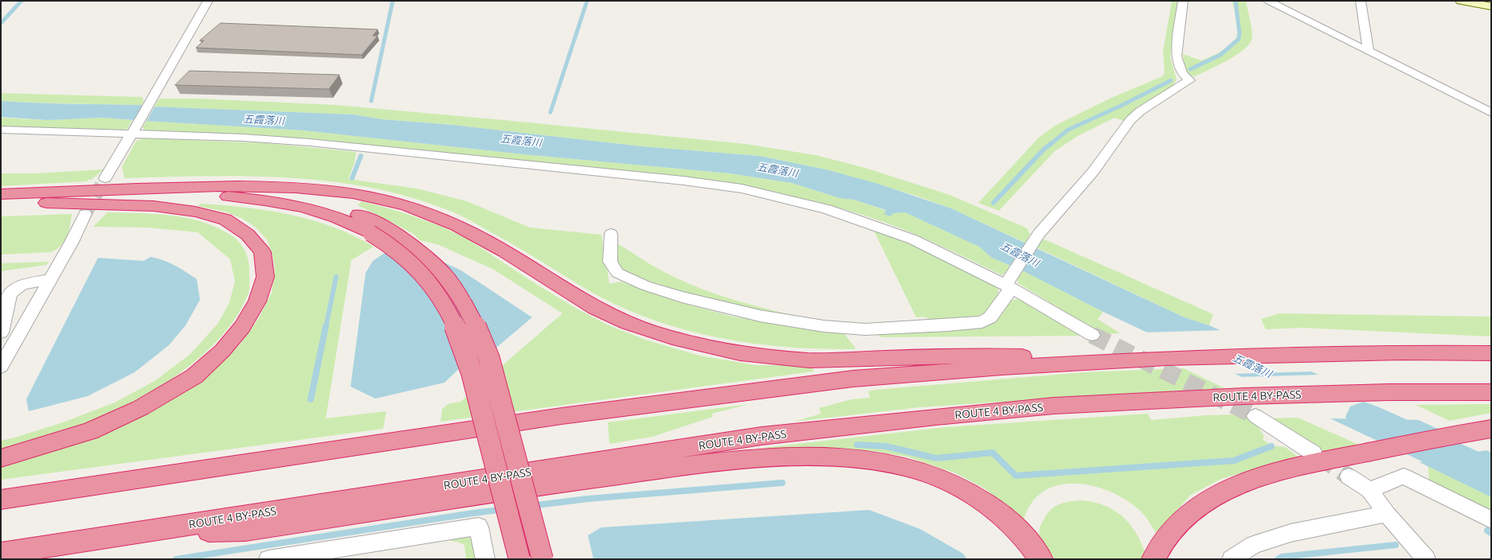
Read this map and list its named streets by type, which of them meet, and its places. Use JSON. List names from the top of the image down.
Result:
{
  "streets": {
    "highway": ["ROUTE 4 BY-PASS"]
  },
  "water": ["五霞落川"]
}
